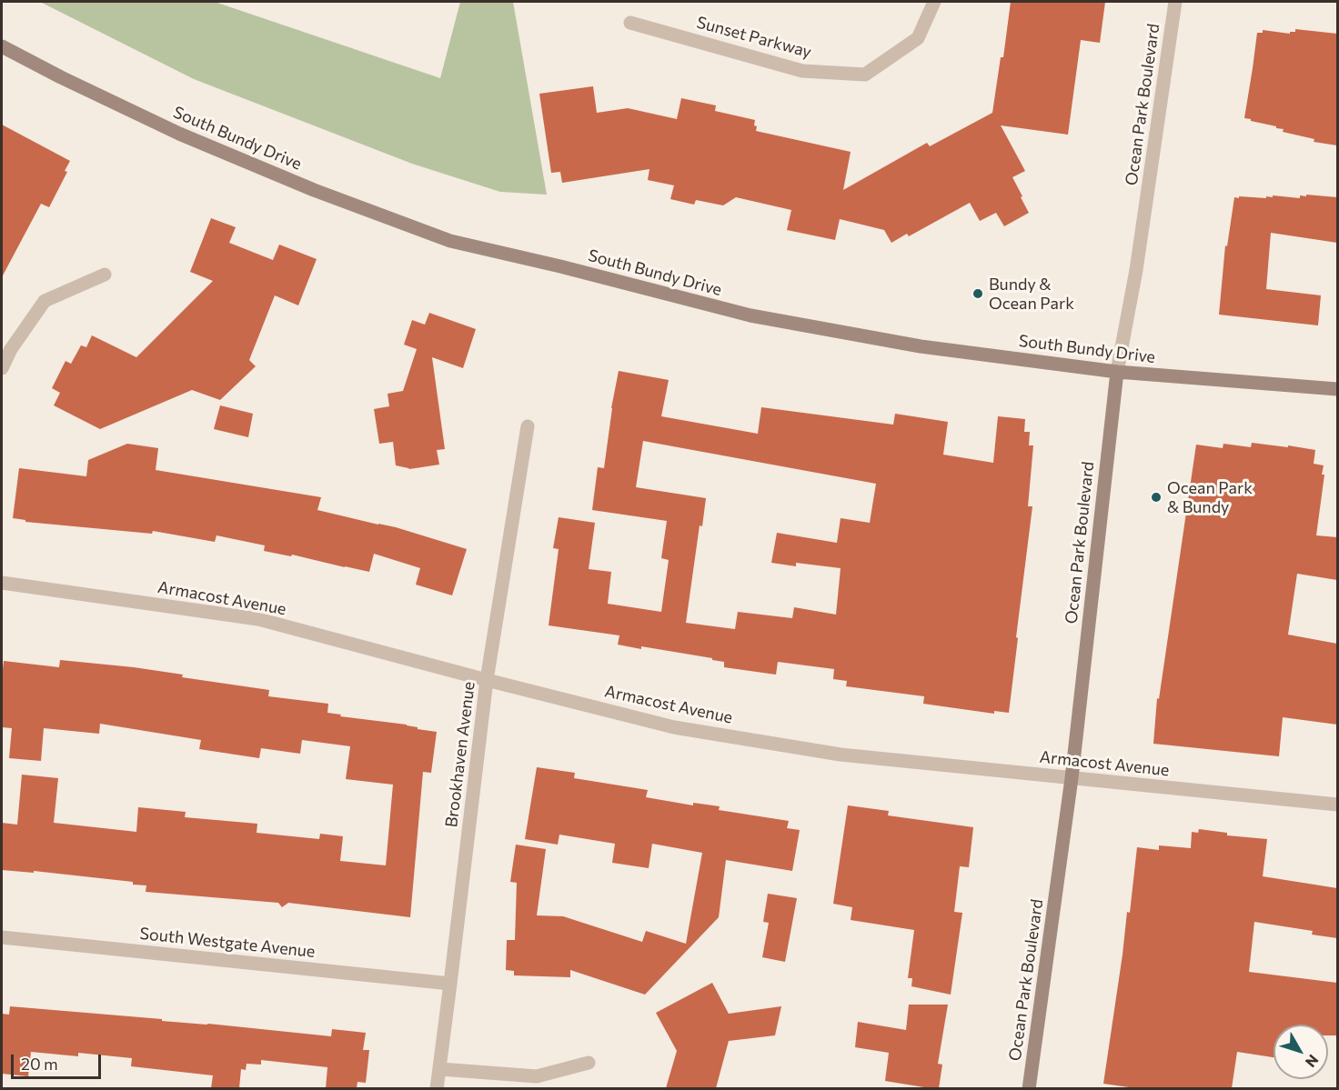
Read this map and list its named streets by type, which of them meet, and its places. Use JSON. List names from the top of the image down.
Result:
{
  "streets": {
    "main road": ["Ocean Park Boulevard", "South Bundy Drive"],
    "street": [
      "Sunset Parkway",
      "Armacost Avenue",
      "Brookhaven Avenue",
      "South Westgate Avenue"
    ]
  },
  "crossings": [
    ["Ocean Park Boulevard", "South Bundy Drive"],
    ["Ocean Park Boulevard", "Armacost Avenue"],
    ["Armacost Avenue", "Brookhaven Avenue"],
    ["Brookhaven Avenue", "South Westgate Avenue"]
  ],
  "places": ["Bundy & Ocean Park", "Ocean Park & Bundy"],
  "scale_bar": "20 m",
  "north": "bottom right"
}
